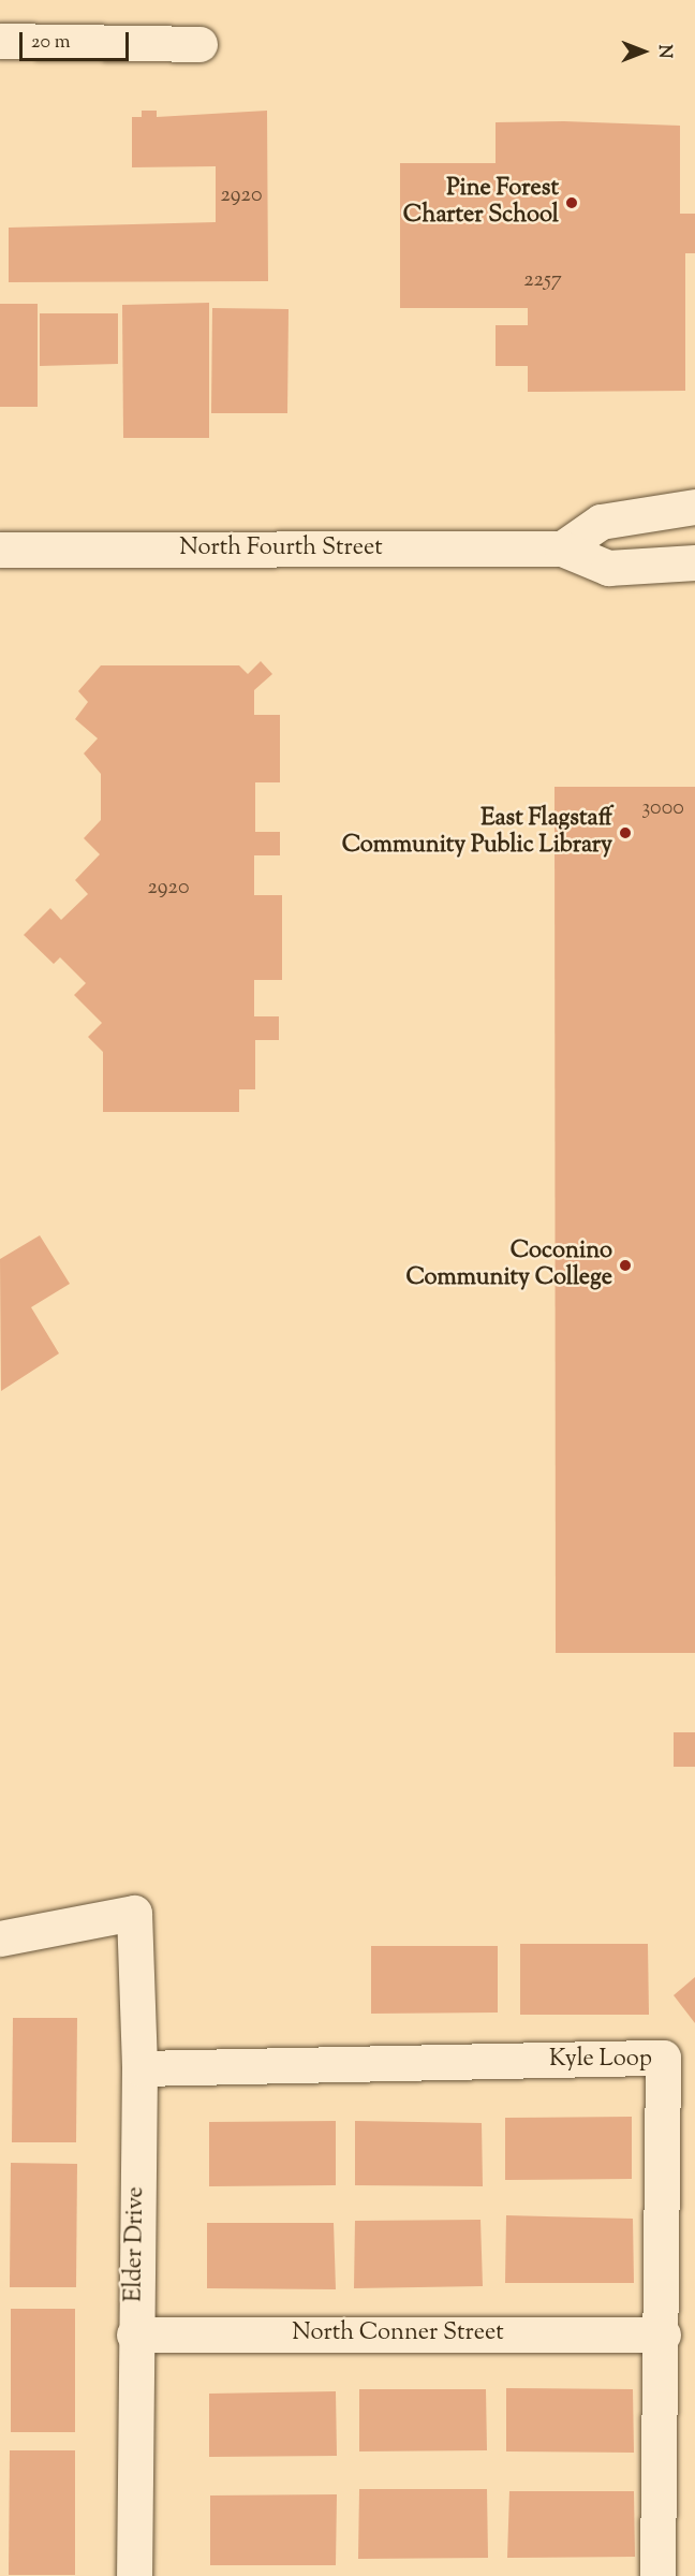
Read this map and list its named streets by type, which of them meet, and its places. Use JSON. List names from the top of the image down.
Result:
{
  "streets": {
    "street": [
      "North Fourth Street",
      "Kyle Loop",
      "Elder Drive",
      "North Conner Street"
    ]
  },
  "crossings": [
    ["Kyle Loop", "Elder Drive"],
    ["Kyle Loop", "North Conner Street"],
    ["Elder Drive", "North Conner Street"]
  ],
  "places": ["Pine Forest Charter School", "East Flagstaff Community Public Library", "Coconino Community College"],
  "house_numbers": [
    "2920",
    "2257",
    "3000",
    "2920"
  ],
  "scale_bar": "20 m",
  "north": "right"
}
